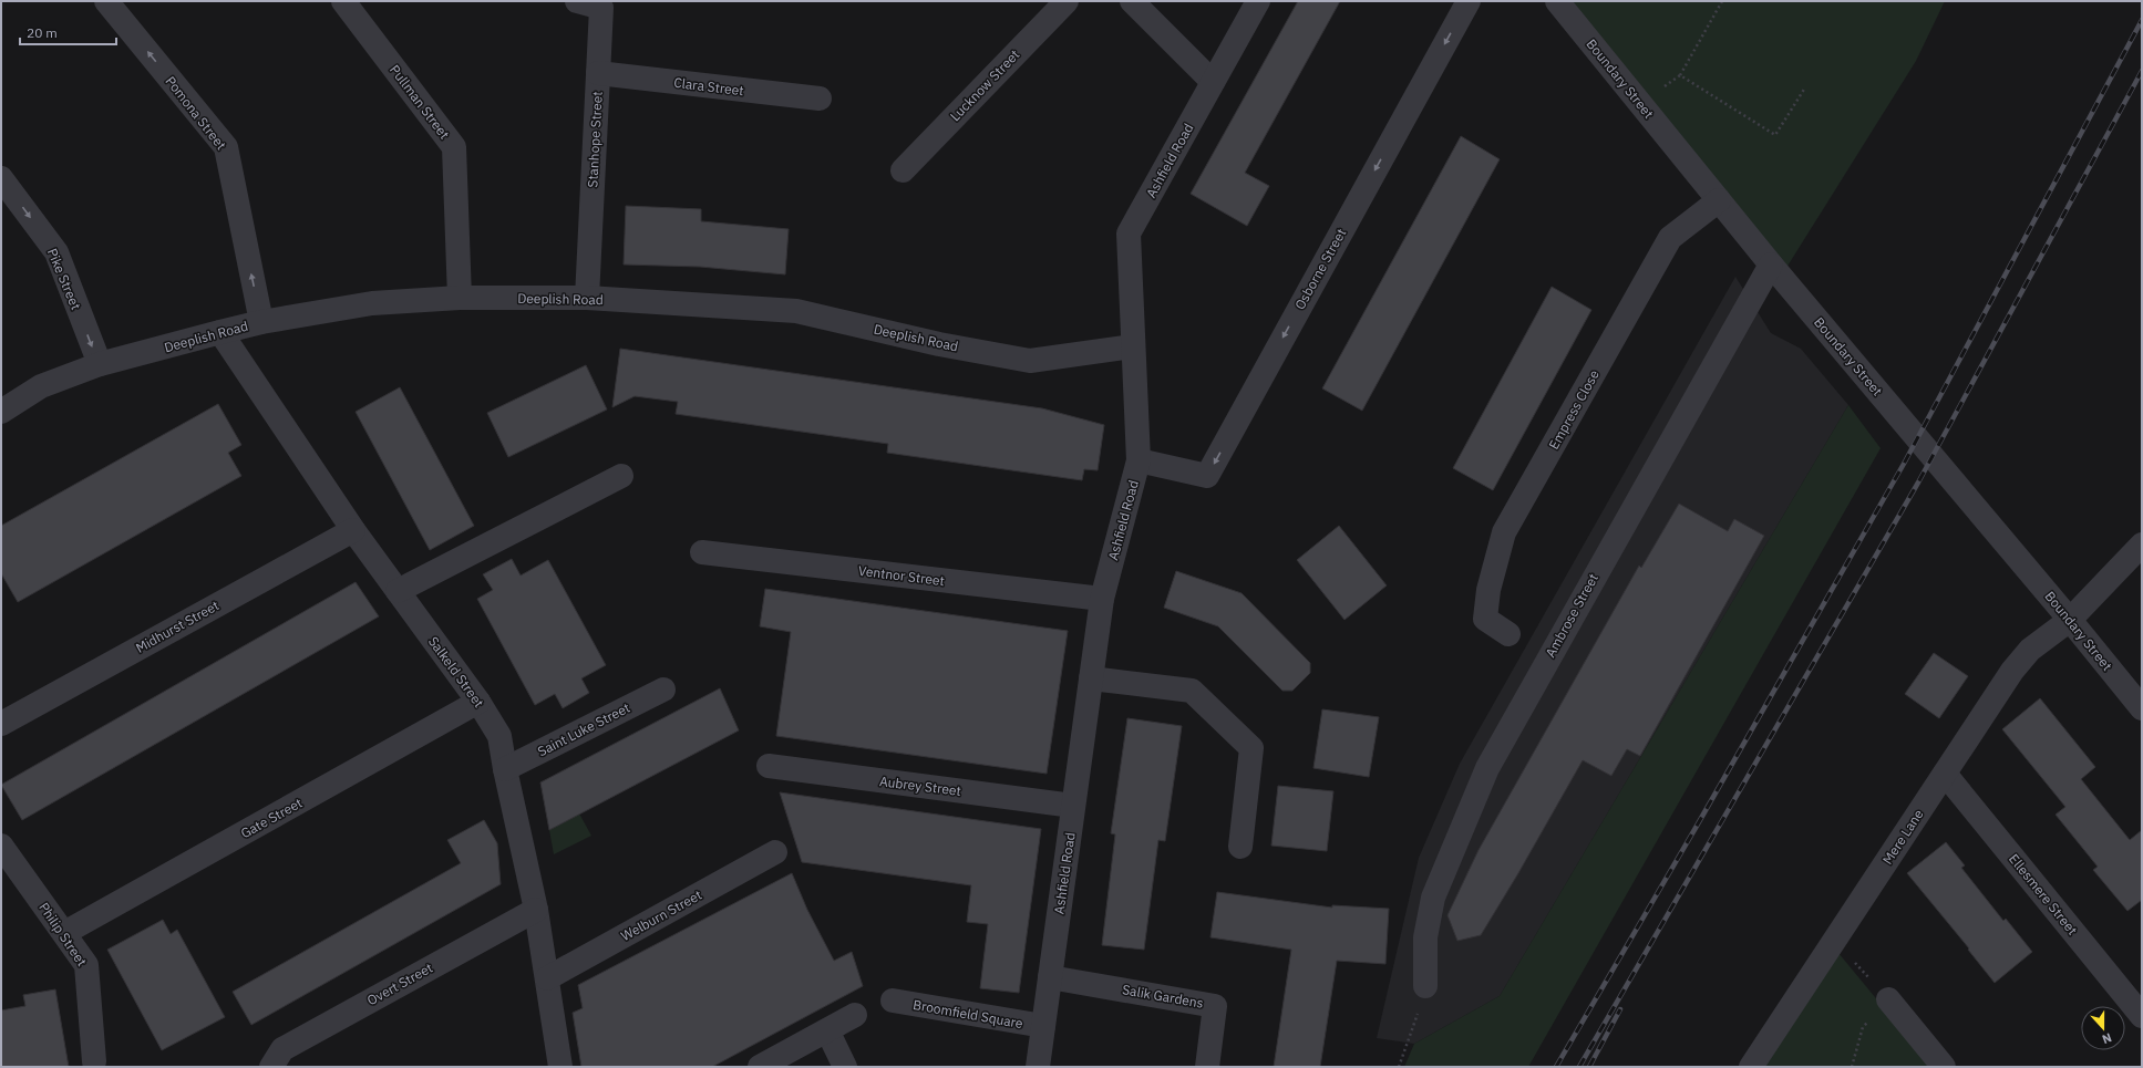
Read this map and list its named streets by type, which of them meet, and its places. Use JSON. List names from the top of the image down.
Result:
{
  "streets": {
    "street": [
      "Boundary Street",
      "Lucknow Street",
      "Clara Street",
      "Pullman Street",
      "Pomona Street",
      "Stanhope Street",
      "Ashfield Road",
      "Osborne Street",
      "Pike Street",
      "Deeplish Road",
      "Empress Close",
      "Ventnor Street",
      "Ambrose Street",
      "Midhurst Street",
      "Salkeld Street",
      "Saint Luke Street",
      "Aubrey Street",
      "Gate Street",
      "Mere Lane",
      "Ellesmere Street",
      "Welburn Street",
      "Philip Street",
      "Overt Street",
      "Salik Gardens",
      "Broomfield Square"
    ]
  },
  "crossings": [
    ["Boundary Street", "Empress Close"],
    ["Boundary Street", "Ambrose Street"],
    ["Boundary Street", "Mere Lane"],
    ["Clara Street", "Stanhope Street"],
    ["Pullman Street", "Deeplish Road"],
    ["Pomona Street", "Deeplish Road"],
    ["Stanhope Street", "Deeplish Road"],
    ["Ashfield Road", "Osborne Street"],
    ["Ashfield Road", "Deeplish Road"],
    ["Ashfield Road", "Ventnor Street"],
    ["Ashfield Road", "Aubrey Street"],
    ["Ashfield Road", "Salik Gardens"],
    ["Ashfield Road", "Broomfield Square"],
    ["Pike Street", "Deeplish Road"],
    ["Deeplish Road", "Salkeld Street"],
    ["Midhurst Street", "Salkeld Street"],
    ["Salkeld Street", "Saint Luke Street"],
    ["Salkeld Street", "Gate Street"],
    ["Salkeld Street", "Welburn Street"],
    ["Salkeld Street", "Overt Street"],
    ["Gate Street", "Philip Street"],
    ["Mere Lane", "Ellesmere Street"]
  ],
  "one_way": ["Pomona Street", "Osborne Street", "Pike Street"],
  "scale_bar": "20 m",
  "north": "bottom"
}
